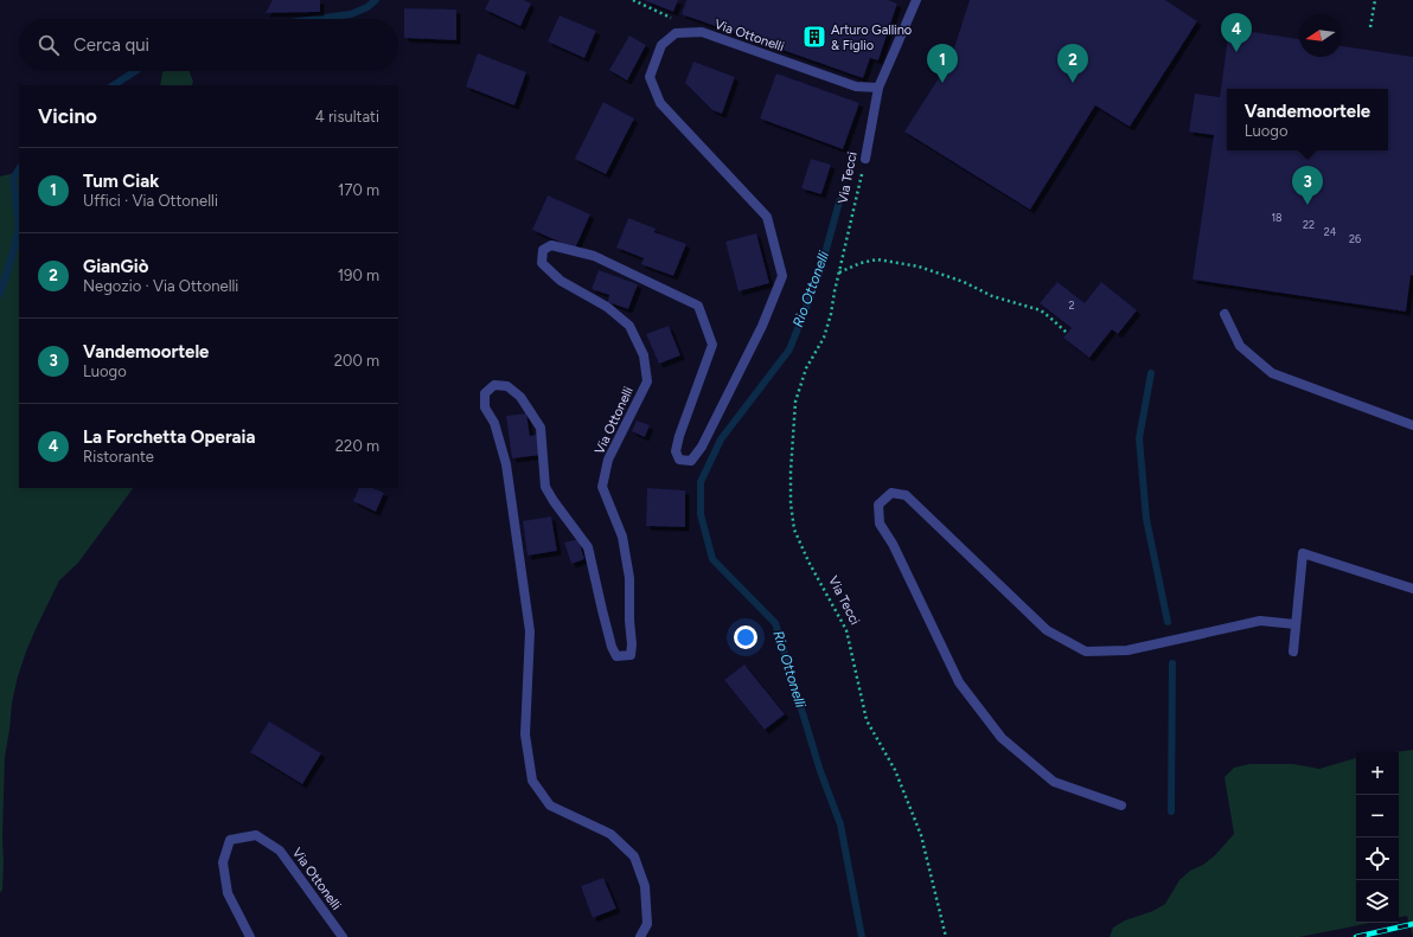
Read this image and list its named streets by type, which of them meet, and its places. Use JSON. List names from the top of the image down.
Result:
{
  "streets": {
    "street": ["Via Ottonelli", "Via Tecci"]
  },
  "crossings": [
    ["Via Ottonelli", "Via Tecci"]
  ],
  "water": ["Rio Ottonelli"],
  "places": {
    "building": ["Arturo Gallino & Figlio"]
  },
  "house_numbers": [
    "18",
    "22",
    "24",
    "26",
    "2"
  ],
  "north": "left",
  "page": {
    "pins": [
      "4",
      "1",
      "2",
      "3"
    ],
    "search": "Cerca qui",
    "heading": ["Vicino", "4 risultati"],
    "popup": ["Vandemoortele", "Luogo"],
    "list": [
      {
        "mark": "1",
        "name": "Tum Ciak",
        "note": "Uffici · Via Ottonelli",
        "value": "170 m"
      },
      {
        "mark": "2",
        "name": "GianGiò",
        "note": "Negozio · Via Ottonelli",
        "value": "190 m"
      },
      {
        "mark": "3",
        "name": "Vandemoortele",
        "note": "Luogo",
        "value": "200 m"
      },
      {
        "mark": "4",
        "name": "La Forchetta Operaia",
        "note": "Ristorante",
        "value": "220 m"
      }
    ],
    "map_buttons": ["+", "−"]
  }
}
